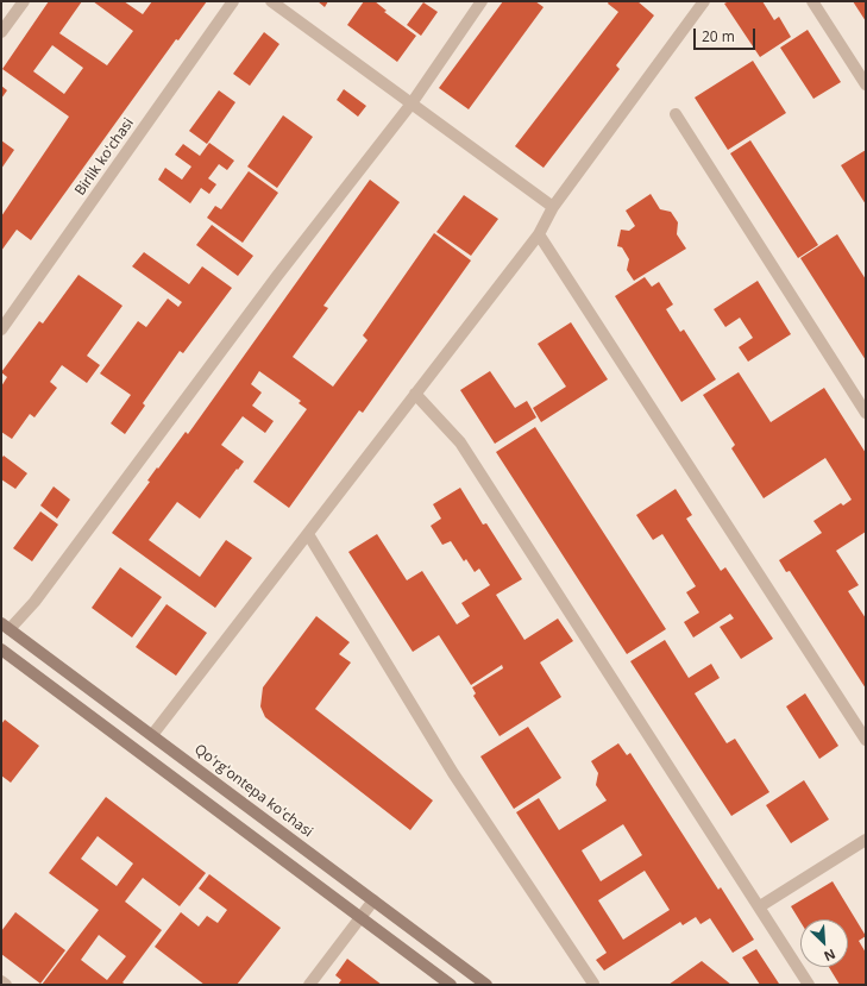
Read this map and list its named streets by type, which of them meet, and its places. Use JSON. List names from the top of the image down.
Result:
{
  "streets": {
    "main road": ["Qoʻrgʻontepa koʻchasi"],
    "street": ["Birlik koʻchasi"]
  },
  "scale_bar": "20 m",
  "north": "bottom right"
}
